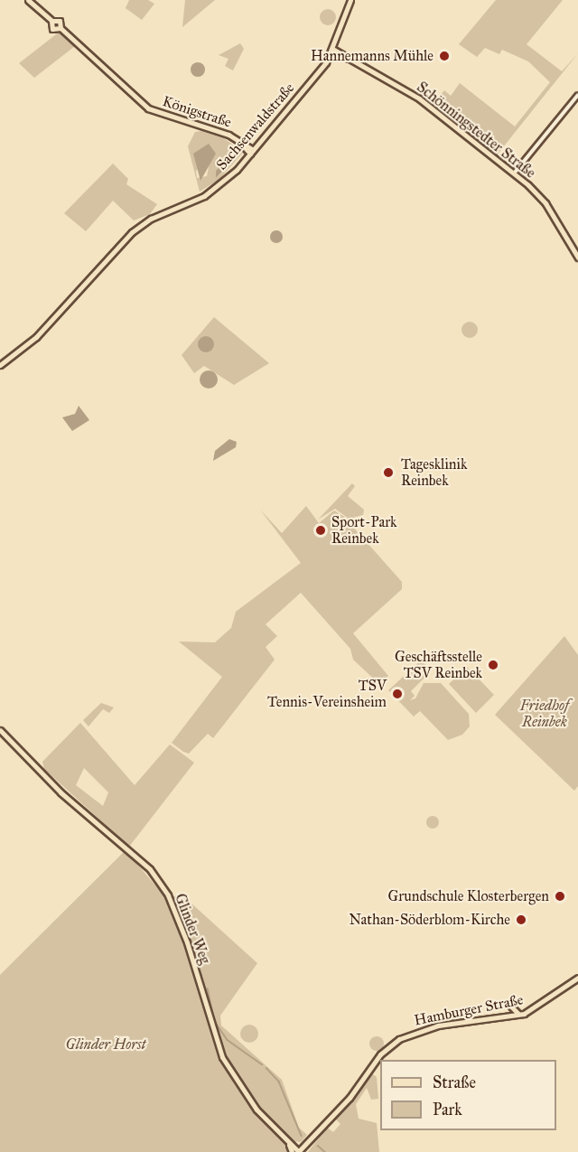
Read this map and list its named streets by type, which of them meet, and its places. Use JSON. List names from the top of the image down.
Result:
{
  "streets": {
    "main road": [
      "Königstraße",
      "Sachsenwaldstraße",
      "Schönningstedter Straße",
      "Glinder Weg",
      "Hamburger Straße"
    ]
  },
  "crossings": [
    ["Königstraße", "Sachsenwaldstraße"],
    ["Sachsenwaldstraße", "Schönningstedter Straße"],
    ["Glinder Weg", "Hamburger Straße"]
  ],
  "parks": ["Friedhof Reinbek", "Glinder Horst"],
  "places": [
    "Hannemanns Mühle",
    "Tagesklinik Reinbek",
    "Sport-Park Reinbek",
    "Geschäftsstelle TSV Reinbek",
    "TSV Tennis-Vereinsheim",
    "Grundschule Klosterbergen",
    "Nathan-Söderblom-Kirche"
  ],
  "legend": ["Straße", "Park"]
}
